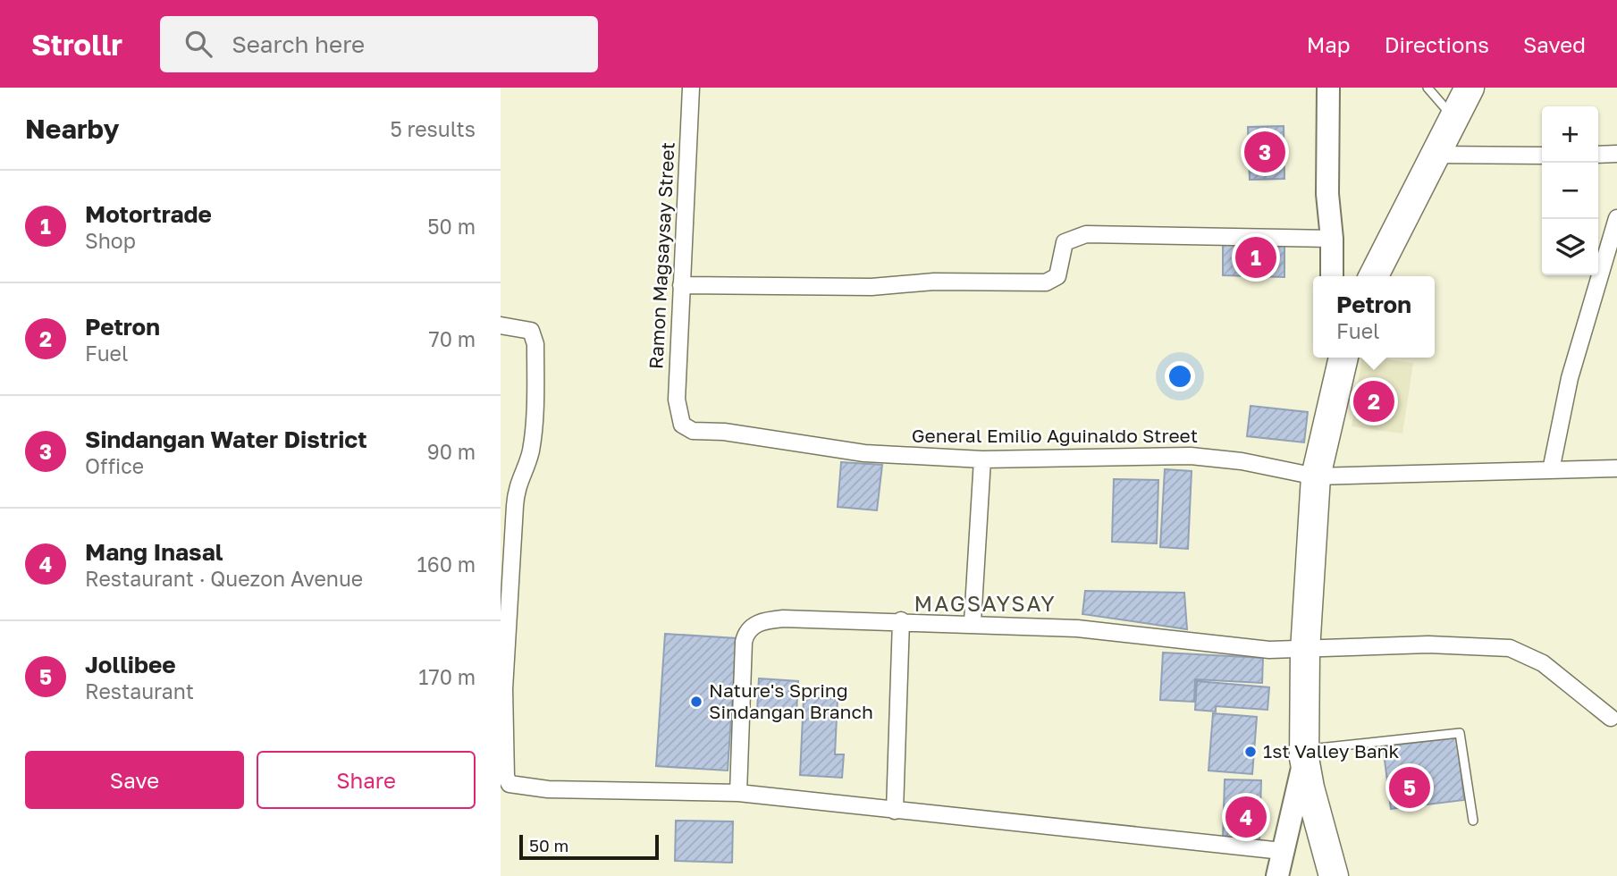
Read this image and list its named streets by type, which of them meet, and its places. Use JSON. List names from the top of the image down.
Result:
{
  "streets": {
    "street": ["Ramon Magsaysay Street", "General Emilio Aguinaldo Street"]
  },
  "crossings": [
    ["Ramon Magsaysay Street", "General Emilio Aguinaldo Street"]
  ],
  "districts": ["MAGSAYSAY"],
  "places": ["Nature's Spring Sindangan Branch", "1st Valley Bank"],
  "scale_bar": "50 m",
  "page": {
    "header": "Strollr",
    "search": "Search here",
    "nav": ["Map", "Directions", "Saved"],
    "heading": ["Nearby", "5 results"],
    "map_buttons": ["+", "−"],
    "pins": [
      "3",
      "1",
      "2",
      "5",
      "4"
    ],
    "list": [
      {
        "mark": "1",
        "name": "Motortrade",
        "note": "Shop",
        "value": "50 m"
      },
      {
        "mark": "2",
        "name": "Petron",
        "note": "Fuel",
        "value": "70 m"
      },
      {
        "mark": "3",
        "name": "Sindangan Water District",
        "note": "Office",
        "value": "90 m"
      },
      {
        "mark": "4",
        "name": "Mang Inasal",
        "note": "Restaurant · Quezon Avenue",
        "value": "160 m"
      },
      {
        "mark": "5",
        "name": "Jollibee",
        "note": "Restaurant",
        "value": "170 m"
      }
    ],
    "popup": ["Petron", "Fuel"],
    "buttons": ["Save", "Share"],
    "scale": "50 m"
  }
}
